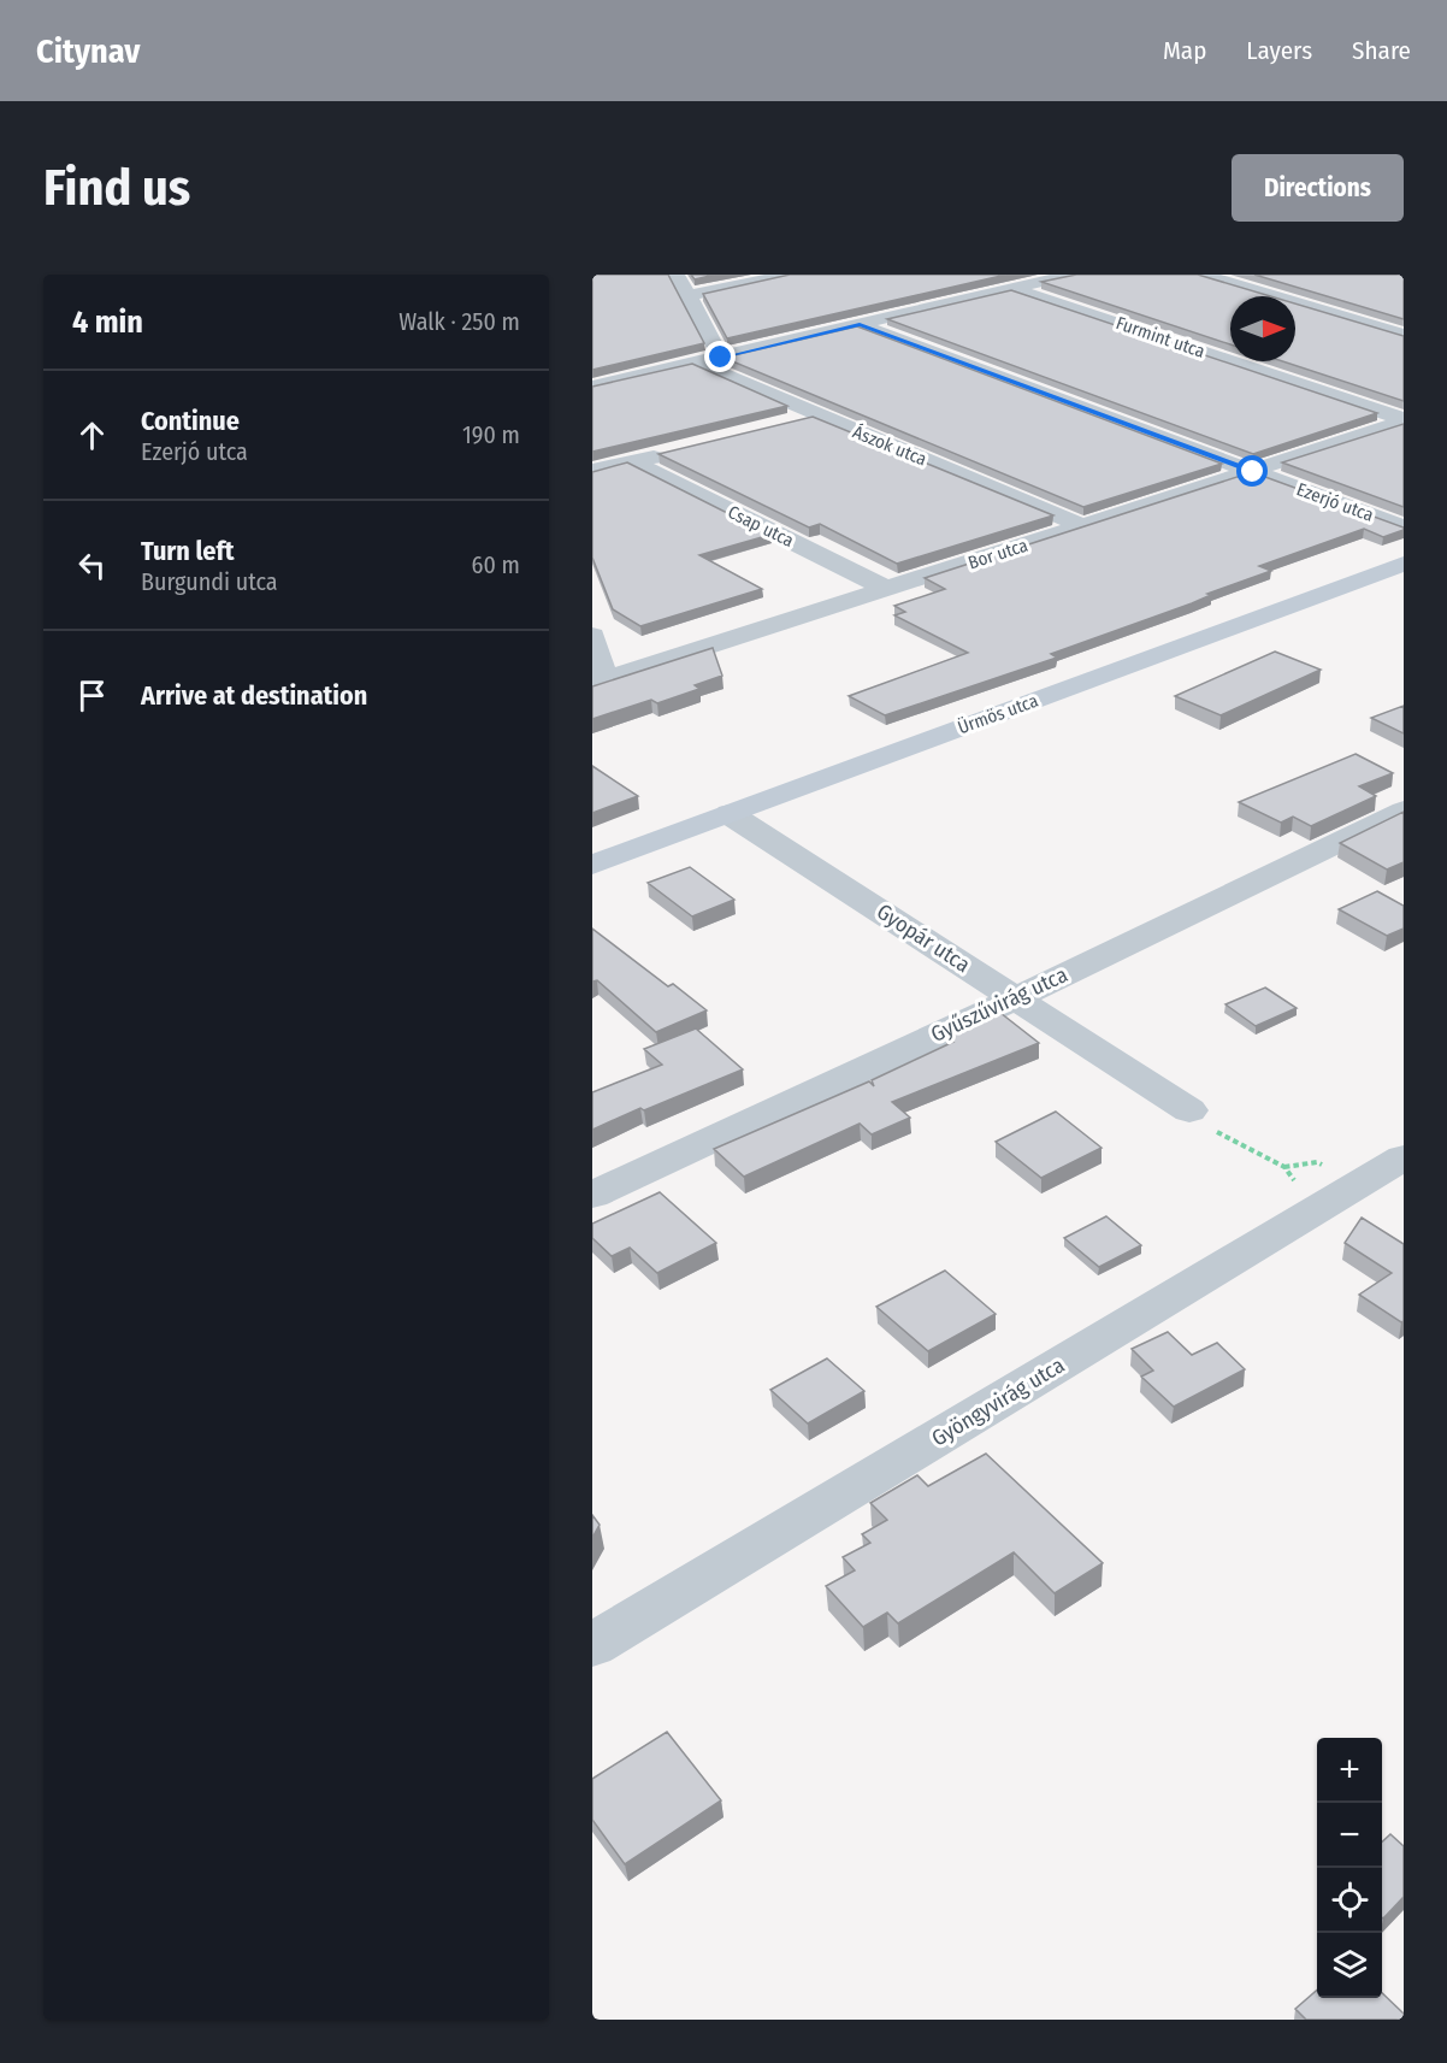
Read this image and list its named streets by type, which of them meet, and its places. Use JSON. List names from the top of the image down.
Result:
{
  "streets": {
    "street": [
      "Furmint utca",
      "Ászok utca",
      "Ezerjó utca",
      "Csap utca",
      "Bor utca",
      "Ürmös utca",
      "Gyopár utca",
      "Gyűszűvirág utca",
      "Gyöngyvirág utca"
    ]
  },
  "crossings": [
    ["Furmint utca", "Bor utca"],
    ["Ászok utca", "Bor utca"],
    ["Ezerjó utca", "Bor utca"],
    ["Csap utca", "Bor utca"],
    ["Ürmös utca", "Gyopár utca"],
    ["Gyopár utca", "Gyűszűvirág utca"]
  ],
  "north": "right",
  "page": {
    "header": "Citynav",
    "nav": ["Map", "Layers", "Share"],
    "buttons": "Directions",
    "title": "Find us",
    "heading": ["4 min", "Walk · 250 m"],
    "list": [
      ["Continue", "Ezerjó utca", "190 m"],
      ["Turn left", "Burgundi utca", "60 m"],
      "Arrive at destination"
    ],
    "map_buttons": ["+", "−"]
  }
}
